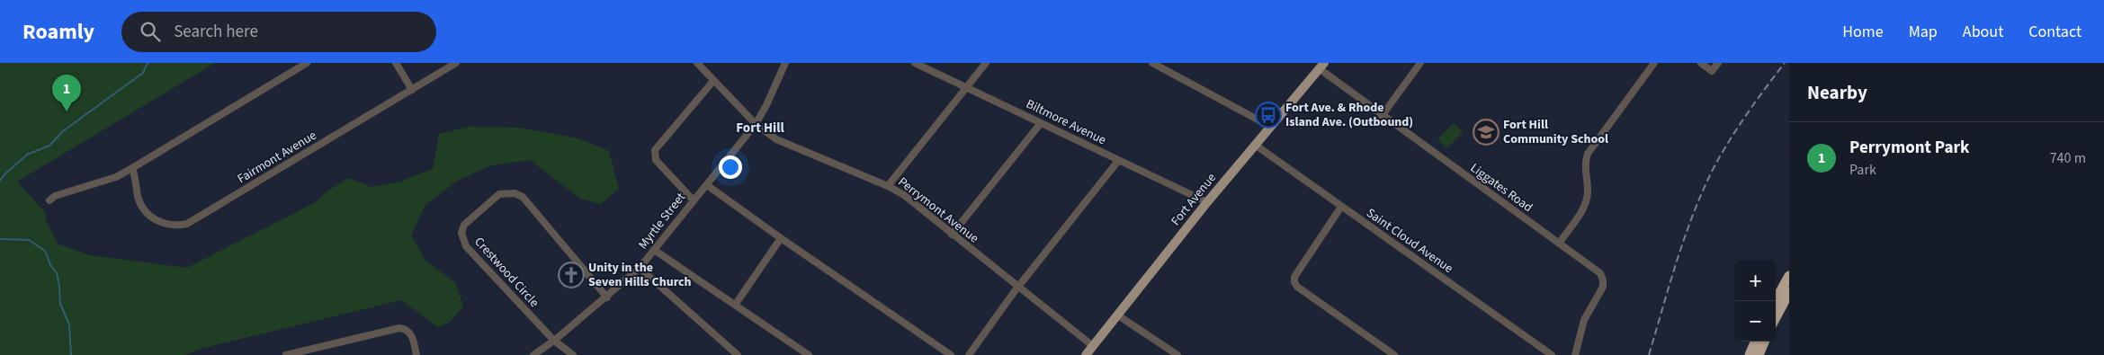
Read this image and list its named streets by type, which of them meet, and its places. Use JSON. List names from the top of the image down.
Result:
{
  "streets": {
    "main road": ["Fort Avenue"],
    "street": [
      "Biltmore Avenue",
      "Fairmont Avenue",
      "Liggates Road",
      "Perrymont Avenue",
      "Myrtle Street",
      "Saint Cloud Avenue",
      "Crestwood Circle"
    ]
  },
  "crossings": [
    ["Biltmore Avenue", "Fort Avenue"],
    ["Liggates Road", "Fort Avenue"],
    ["Fort Avenue", "Perrymont Avenue"],
    ["Fort Avenue", "Saint Cloud Avenue"],
    ["Perrymont Avenue", "Myrtle Street"],
    ["Myrtle Street", "Crestwood Circle"]
  ],
  "districts": ["Fort Hill"],
  "places": {
    "bus stop": ["Fort Ave. & Rhode Island Ave. (Outbound)"],
    "school or university": ["Fort Hill Community School"],
    "church": ["Unity in the Seven Hills Church"]
  },
  "page": {
    "header": "Roamly",
    "search": "Search here",
    "nav": [
      "Home",
      "Map",
      "About",
      "Contact"
    ],
    "heading": "Nearby",
    "pins": "1",
    "list": [
      {
        "mark": "1",
        "name": "Perrymont Park",
        "note": "Park",
        "value": "740 m"
      }
    ],
    "map_buttons": ["+", "−"]
  }
}
